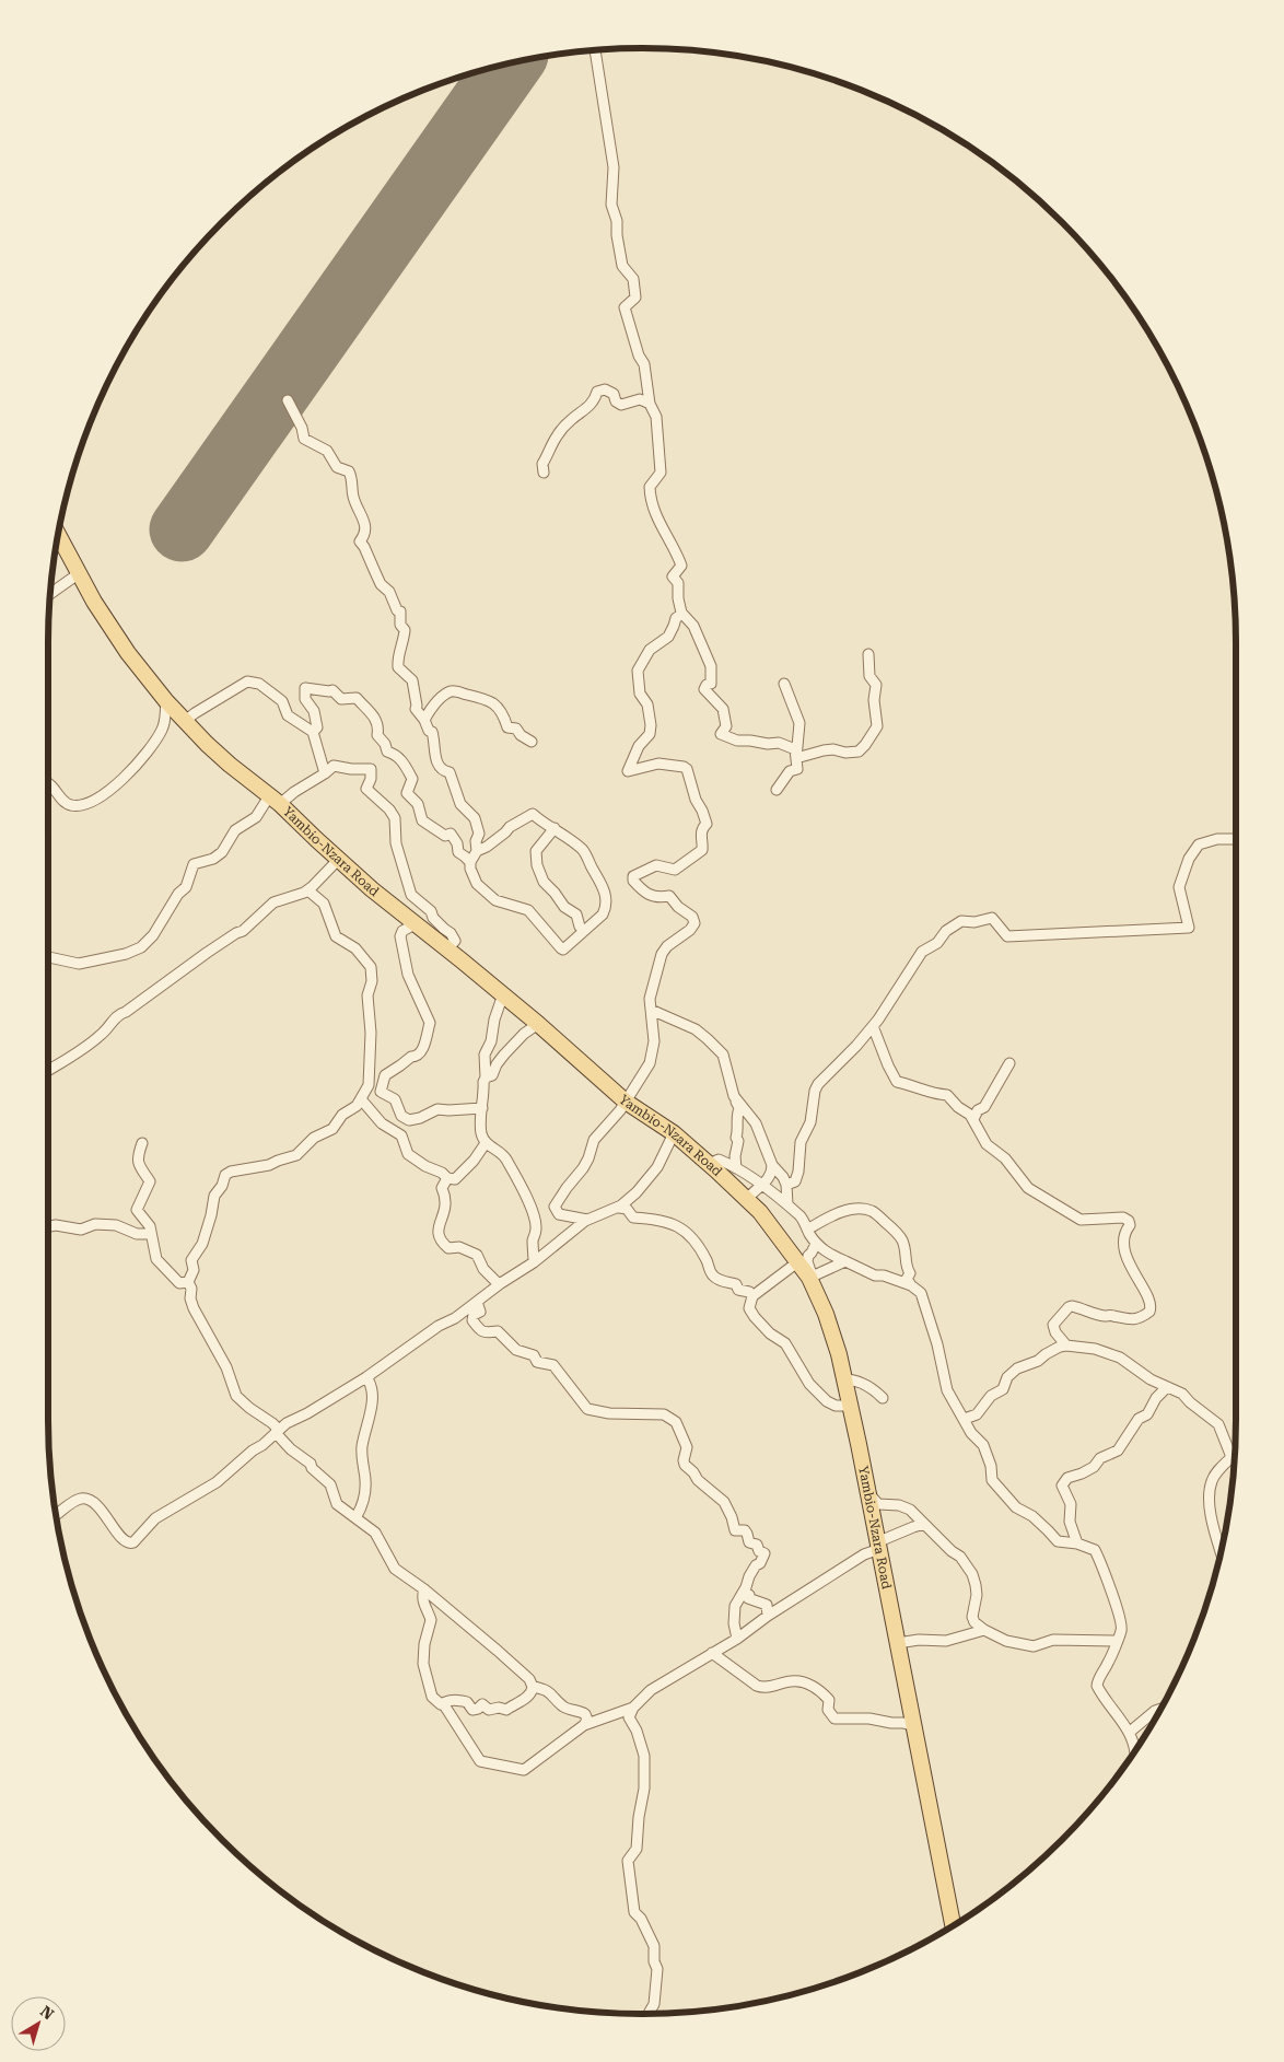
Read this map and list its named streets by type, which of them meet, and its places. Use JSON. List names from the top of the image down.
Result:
{
  "streets": {
    "main road": ["Yambio-Nzara Road"]
  },
  "north": "top right"
}
